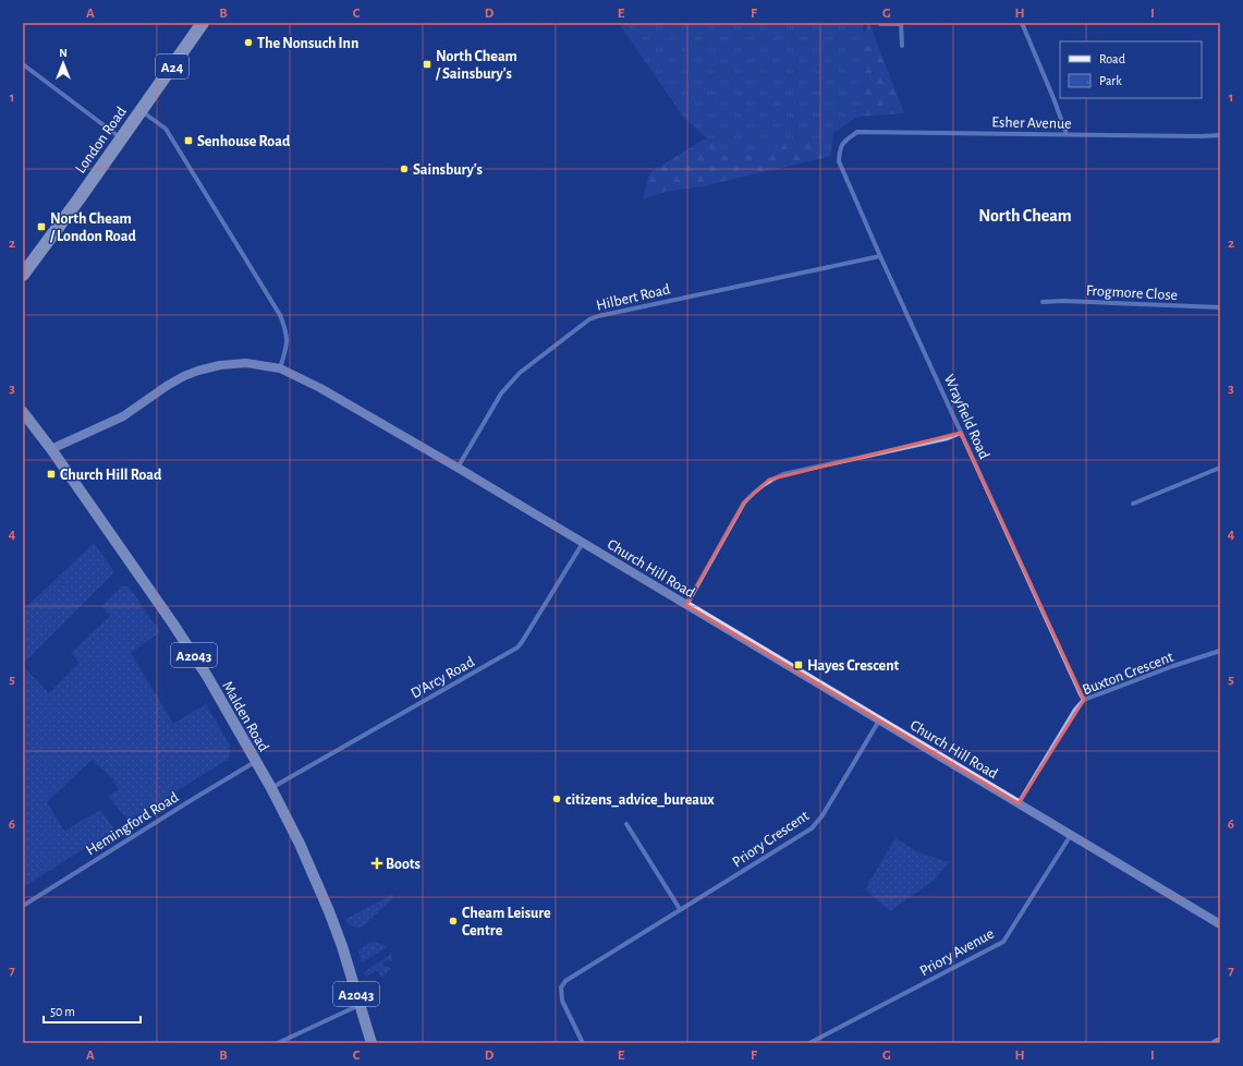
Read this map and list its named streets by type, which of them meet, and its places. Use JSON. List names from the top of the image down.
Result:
{
  "streets": {
    "highway": ["A24", "London Road"],
    "main road": ["A2043", "Malden Road"],
    "street": [
      "Esher Avenue",
      "Frogmore Close",
      "Hilbert Road",
      "Wrayfield Road",
      "Church Hill Road",
      "Buxton Crescent",
      "D'Arcy Road",
      "Hemingford Road",
      "Priory Crescent",
      "Priory Avenue"
    ]
  },
  "crossings": [
    ["Esher Avenue", "Wrayfield Road"],
    ["Hilbert Road", "Wrayfield Road"],
    ["Hilbert Road", "Church Hill Road"],
    ["Wrayfield Road", "Buxton Crescent"],
    ["Church Hill Road", "Buxton Crescent"],
    ["Church Hill Road", "D'Arcy Road"],
    ["Church Hill Road", "Malden Road"],
    ["Church Hill Road", "Priory Crescent"],
    ["Church Hill Road", "Priory Avenue"],
    ["D'Arcy Road", "Malden Road"],
    ["Malden Road", "Hemingford Road"]
  ],
  "districts": ["North Cheam"],
  "places": {
    "other": [
      "The Nonsuch Inn",
      "Sainsbury's",
      "citizens_advice_bureaux",
      "Cheam Leisure Centre"
    ],
    "transit": [
      "North Cheam / Sainsbury's",
      "Senhouse Road",
      "North Cheam / London Road",
      "Church Hill Road",
      "Hayes Crescent"
    ],
    "health": ["Boots"]
  },
  "legend": ["Road", "Park"],
  "scale_bar": "50 m",
  "north": "top",
  "grid": {
    "columns": [
      "A",
      "B",
      "C",
      "D",
      "E",
      "F",
      "G",
      "H",
      "I"
    ],
    "rows": [
      "1",
      "2",
      "3",
      "4",
      "5",
      "6",
      "7"
    ]
  }
}
